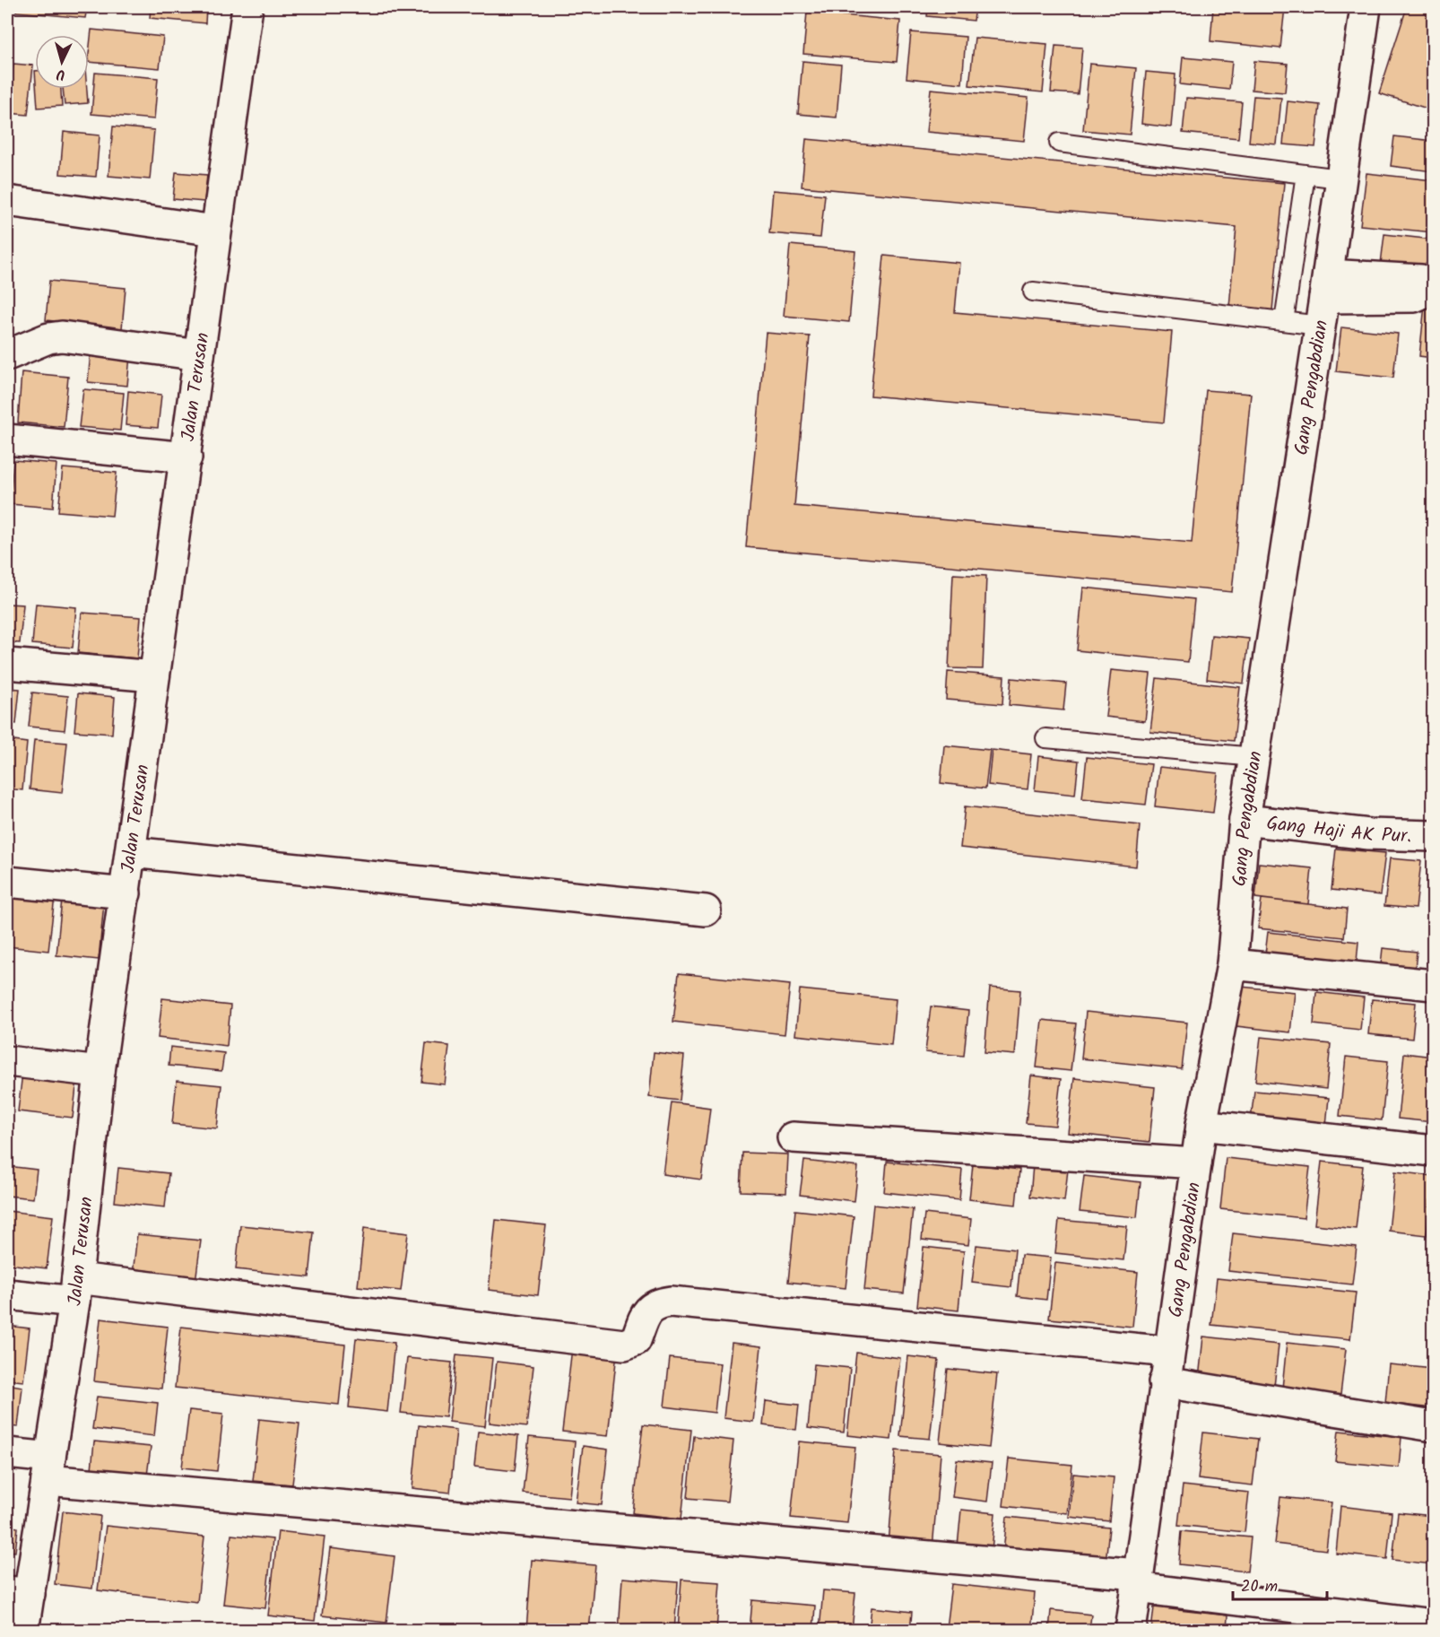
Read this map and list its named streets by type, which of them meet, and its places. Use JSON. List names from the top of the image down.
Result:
{
  "streets": {
    "street": ["Jalan Terusan", "Gang Pengabdian", "Gang Haji AK Pur."]
  },
  "crossings": [
    ["Gang Pengabdian", "Gang Haji AK Pur."]
  ],
  "scale_bar": "20 m",
  "north": "bottom"
}
